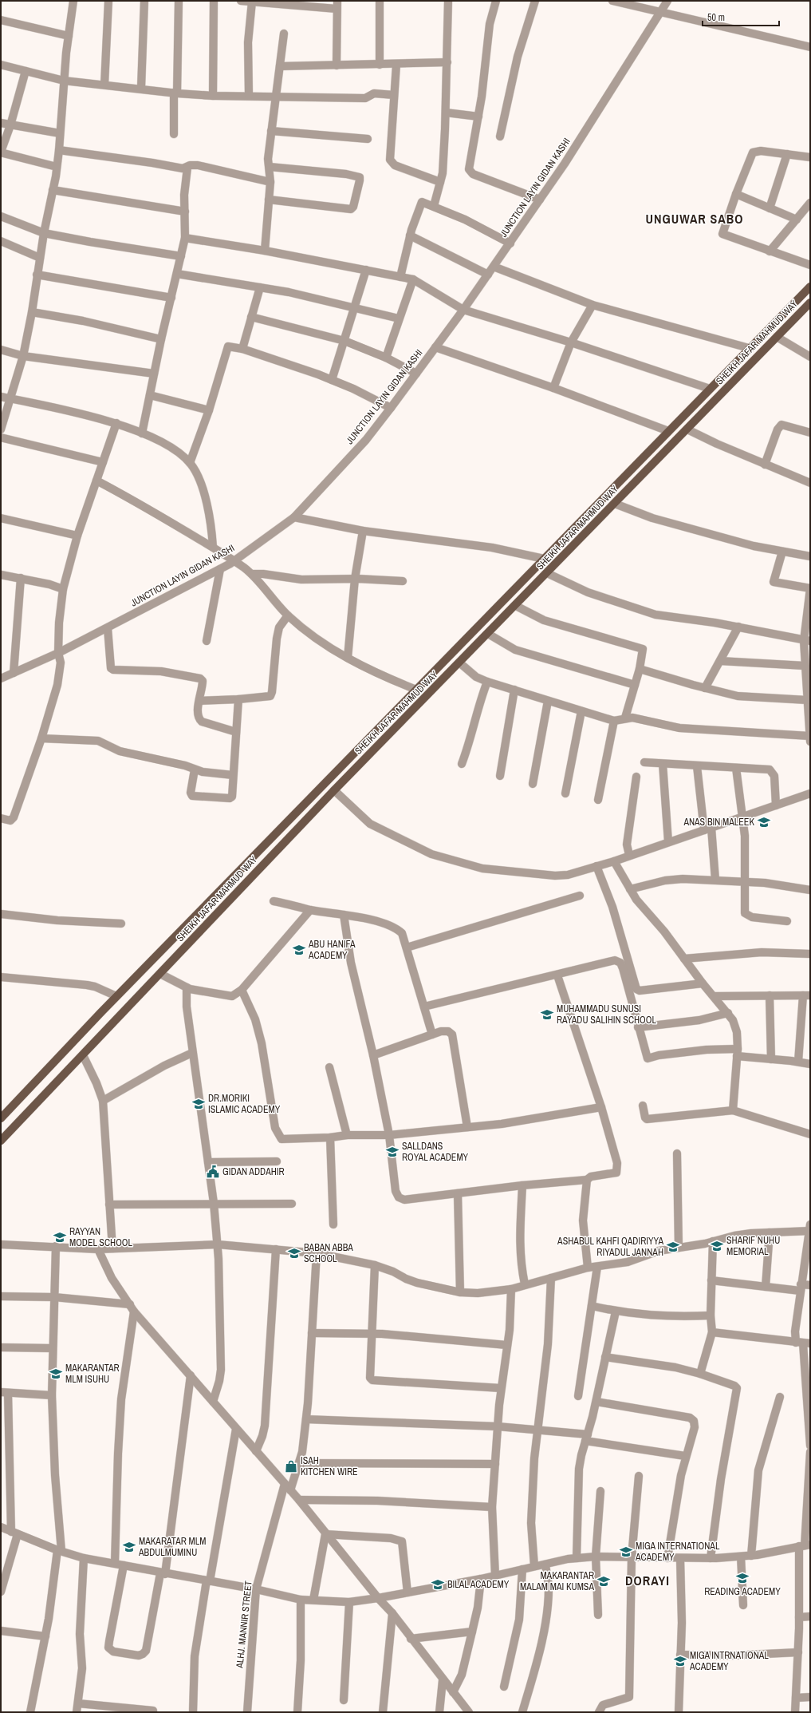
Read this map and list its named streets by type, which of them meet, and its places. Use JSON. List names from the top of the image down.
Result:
{
  "streets": {
    "main road": ["SHEIKH JAFAR MAHMUD WAY"],
    "street": ["JUNCTION LAYIN GIDAN KASHI", "ALHJ. MANNIR STREET"]
  },
  "districts": ["UNGUWAR SABO", "DORAYI"],
  "places": {
    "school or university": [
      "ANAS BIN MALEEK",
      "ABU HANIFA ACADEMY",
      "MUHAMMADU SUNUSI RAYADU SALIHIN SCHOOL",
      "DR.MORIKI ISLAMIC ACADEMY",
      "SALLDANS ROYAL ACADEMY",
      "RAYYAN MODEL SCHOOL",
      "SHARIF NUHU MEMORIAL",
      "ASHABUL KAHFI QADIRIYYA RIYADUL JANNAH",
      "BABAN ABBA SCHOOL",
      "MAKARANTAR MLM ISUHU",
      "MAKARATAR MLM ABDULMUMINU",
      "MIGA INTERNATIONAL ACADEMY",
      "READING ACADEMY",
      "MAKARANTAR MALAM MAI KUMSA",
      "BILAL ACADEMY",
      "MIGA INTRNATIONAL ACADEMY"
    ],
    "public building": ["GIDAN ADDAHIR"],
    "shop": ["ISAH KITCHEN WIRE"]
  },
  "scale_bar": "50 m"
}
